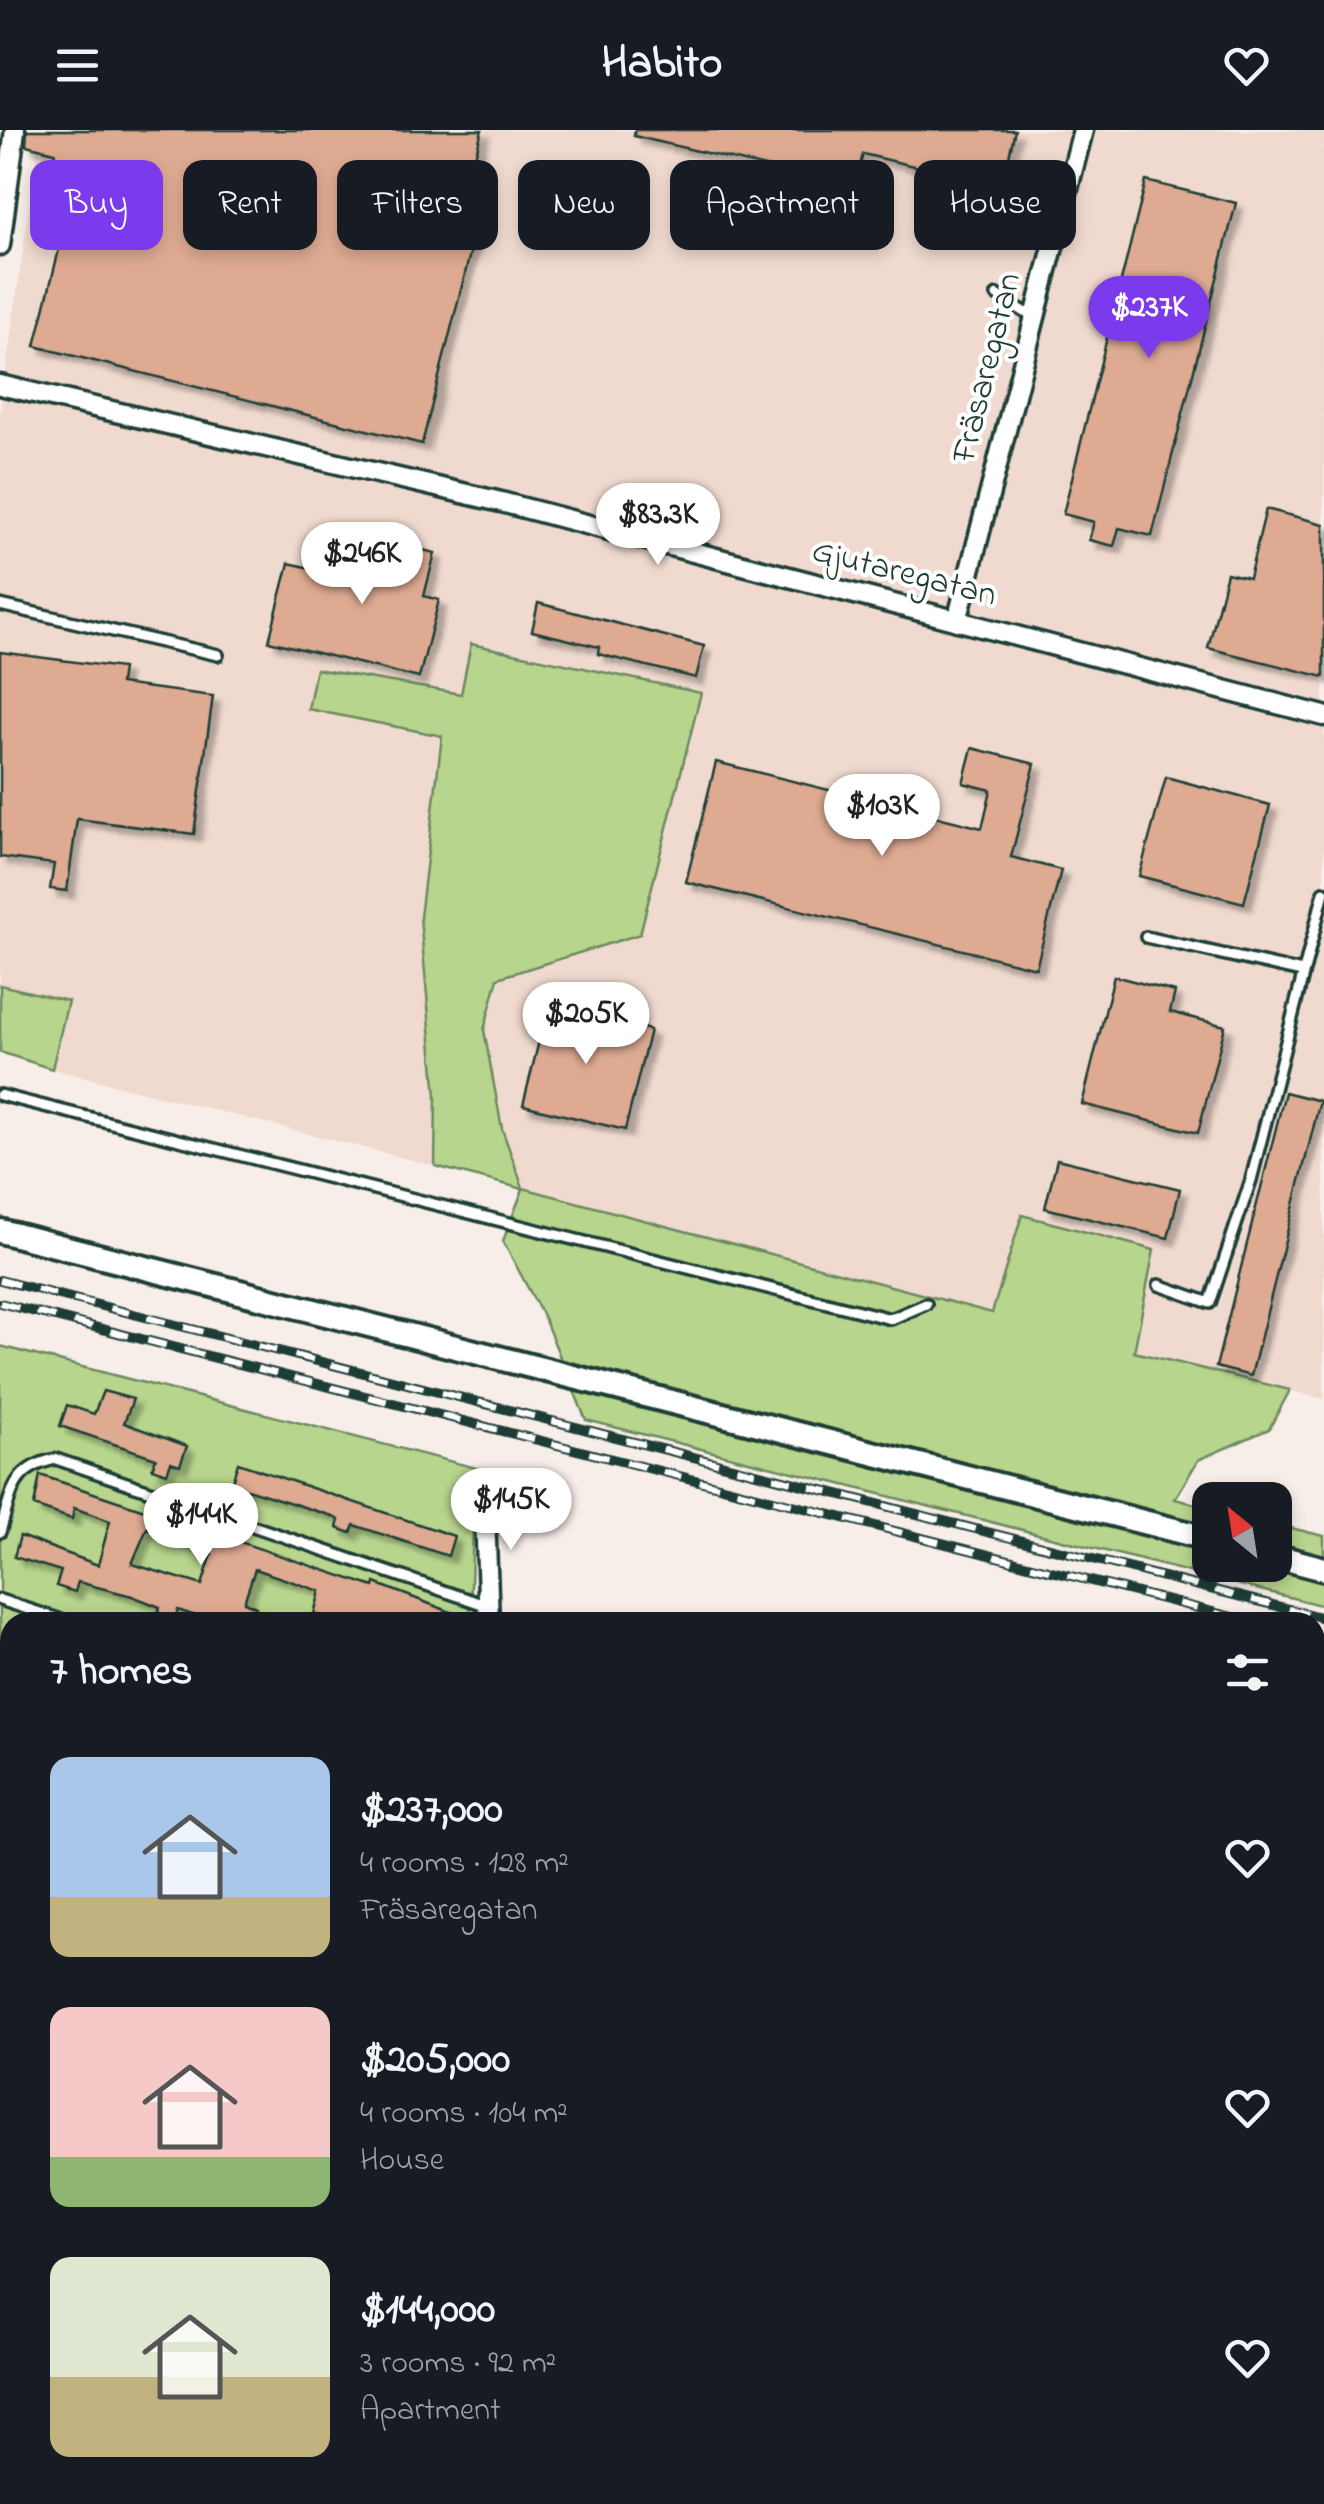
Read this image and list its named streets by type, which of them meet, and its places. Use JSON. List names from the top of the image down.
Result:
{
  "streets": {
    "street": ["Fräsaregatan", "Gjutaregatan"]
  },
  "crossings": [
    ["Fräsaregatan", "Gjutaregatan"]
  ],
  "north": "top left",
  "page": {
    "header": "Habito",
    "chip": [
      "Buy",
      "Rent",
      "Filters",
      "New",
      "Apartment",
      "House"
    ],
    "price": [
      "$237K",
      "$83.3K",
      "$246K",
      "$103K",
      "$205K",
      "$145K",
      "$144K"
    ],
    "heading": "7 homes",
    "list": [
      {
        "name": "$237,000",
        "note": "4 rooms · 128 m² · Fräsaregatan"
      },
      {
        "name": "$205,000",
        "note": "4 rooms · 104 m² · House"
      },
      {
        "name": "$144,000",
        "note": "3 rooms · 92 m² · Apartment"
      }
    ]
  }
}
